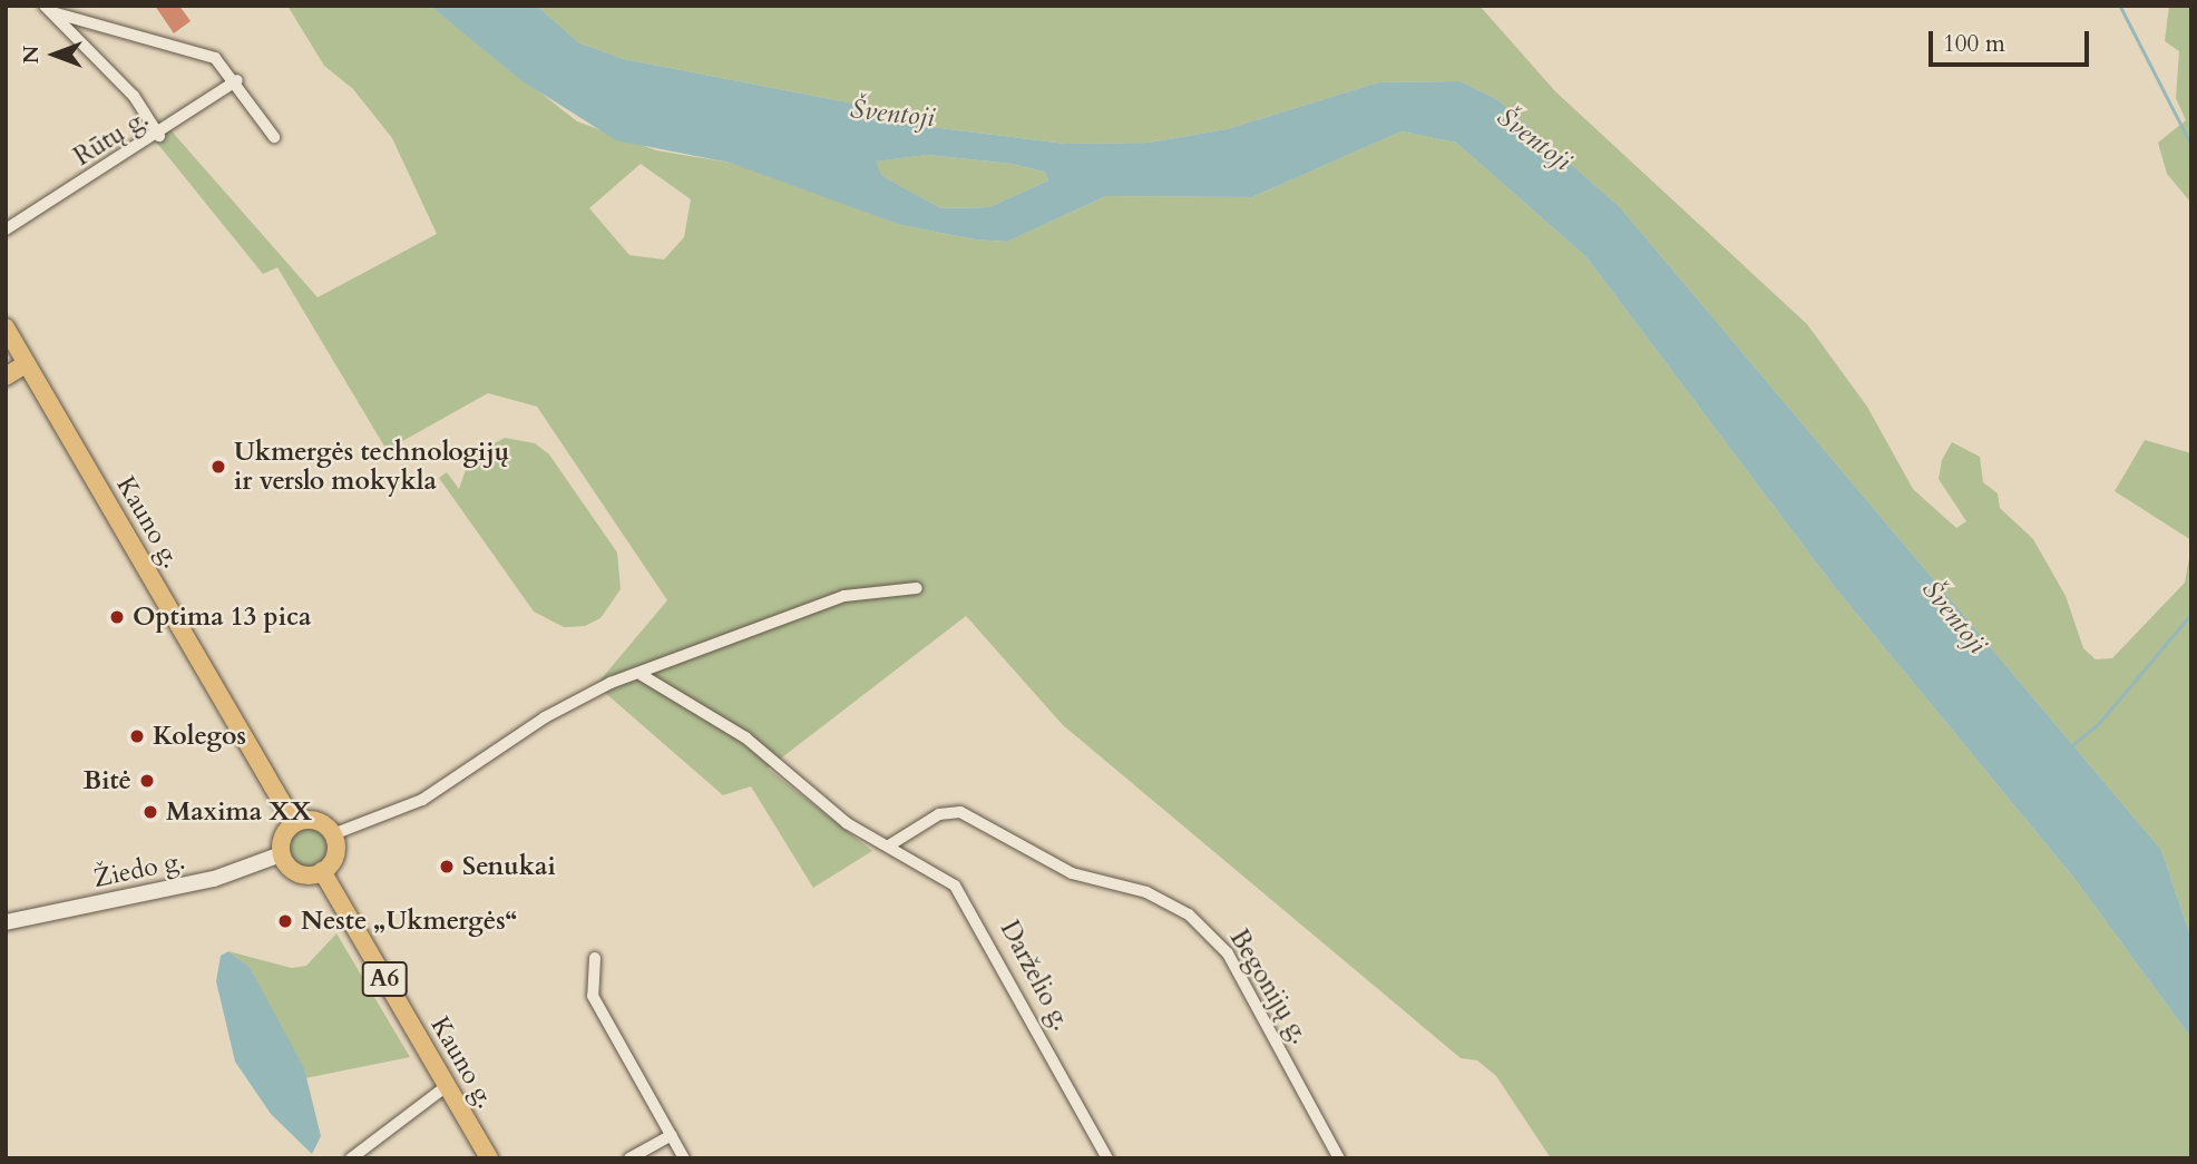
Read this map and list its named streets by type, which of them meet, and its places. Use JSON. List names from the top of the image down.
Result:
{
  "streets": {
    "main road": ["Kauno g.", "A6"],
    "street": [
      "Rūtų g.",
      "Žiedo g.",
      "Darželio g.",
      "Begonijų g."
    ]
  },
  "crossings": [
    ["Kauno g.", "Žiedo g."],
    ["Darželio g.", "Begonijų g."]
  ],
  "water": ["Šventoji"],
  "places": [
    "Ukmergės technologijų ir verslo mokykla",
    "Optima 13 pica",
    "Kolegos",
    "Bitė",
    "Maxima XX",
    "Senukai",
    "Neste „Ukmergės“"
  ],
  "scale_bar": "100 m",
  "north": "left"
}
